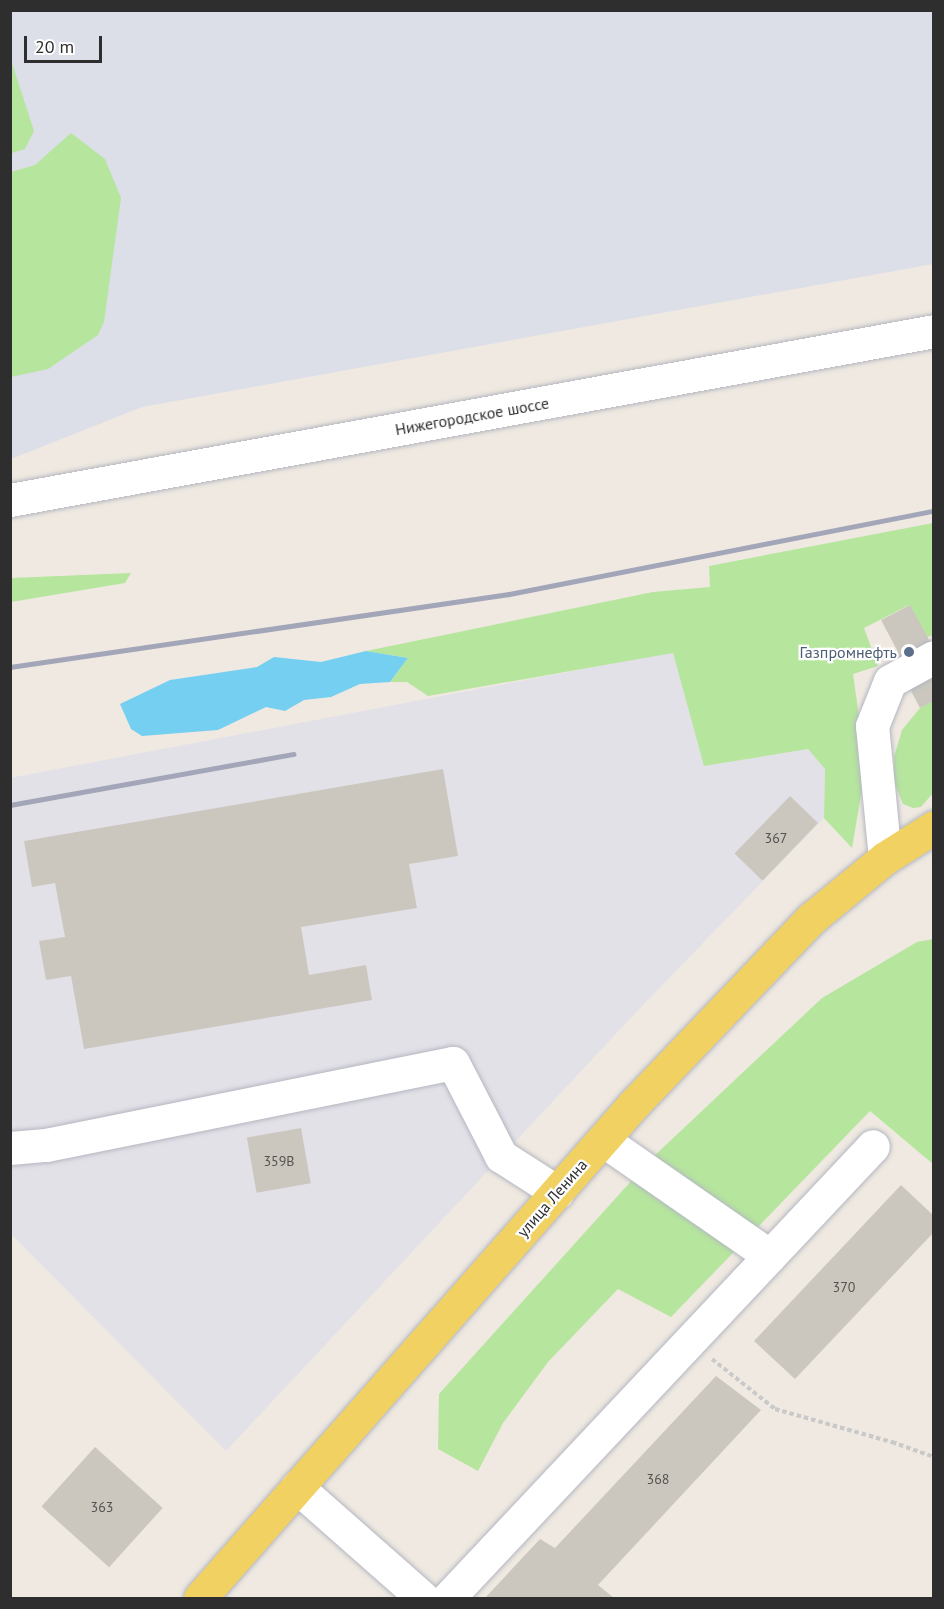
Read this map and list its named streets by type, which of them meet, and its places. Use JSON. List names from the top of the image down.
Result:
{
  "streets": {
    "main road": ["улица Ленина"],
    "street": ["Нижегородское шоссе"]
  },
  "places": ["Газпромнефть"],
  "house_numbers": [
    "367",
    "359В",
    "370",
    "368",
    "363"
  ],
  "scale_bar": "20 m"
}
